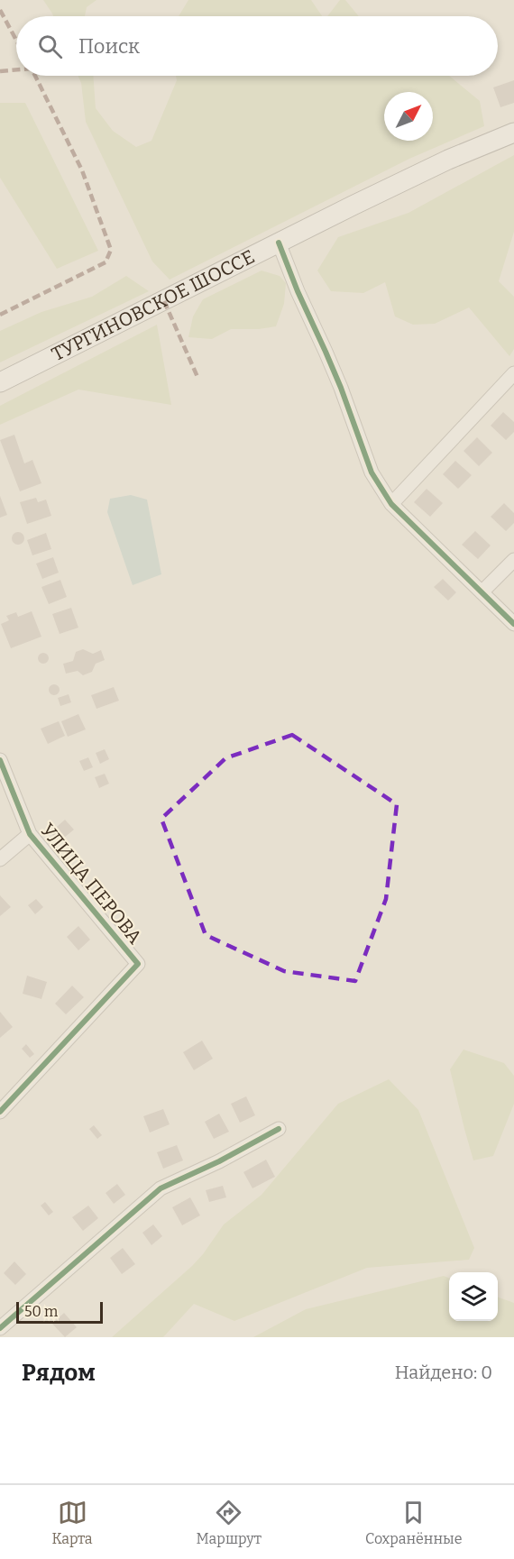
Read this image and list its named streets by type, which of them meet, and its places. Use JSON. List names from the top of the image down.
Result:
{
  "streets": {
    "main road": ["ТУРГИНОВСКОЕ ШОССЕ"],
    "street": ["УЛИЦА ПЕРОВА"]
  },
  "scale_bar": "50 m",
  "north": "top right",
  "page": {
    "search": "Поиск",
    "scale": "50 m",
    "heading": ["Рядом", "Найдено: 0"],
    "nav": ["Карта", "Маршрут", "Сохранённые"]
  }
}
